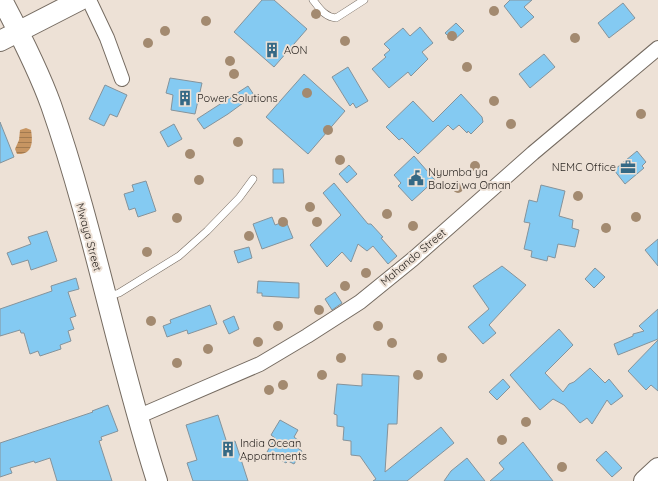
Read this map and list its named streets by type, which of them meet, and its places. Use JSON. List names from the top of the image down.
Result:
{
  "streets": {
    "street": ["Mwaya Street", "Mahando Street"]
  },
  "crossings": [
    ["Mwaya Street", "Mahando Street"]
  ],
  "places": {
    "building": ["AON", "Power Solutions", "India Ocean Appartments"],
    "office": ["NEMC Office"],
    "public building": ["Nyumba ya Balozi wa Oman"]
  }
}
